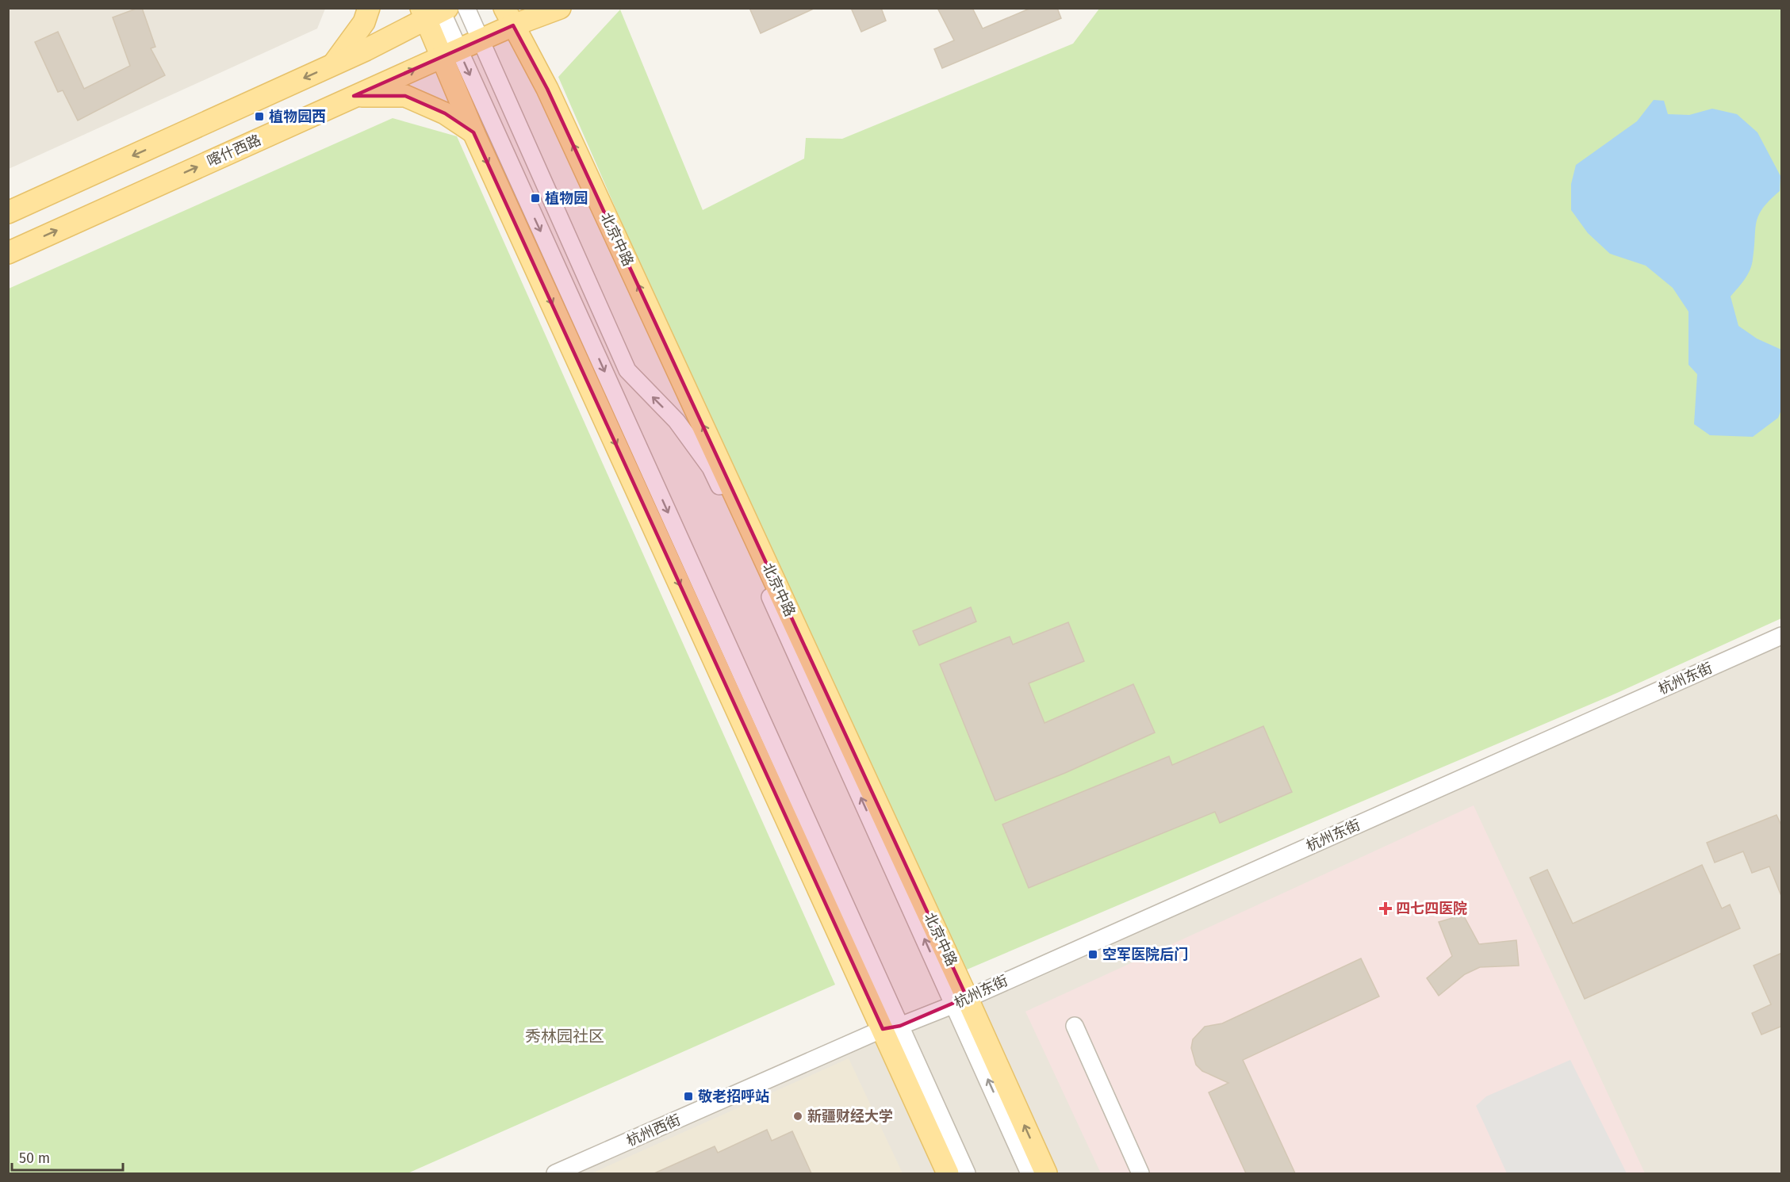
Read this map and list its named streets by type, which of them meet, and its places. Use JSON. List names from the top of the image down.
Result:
{
  "streets": {
    "main road": ["喀什西路", "北京中路"],
    "street": ["杭州东街", "杭州西街"]
  },
  "crossings": [
    ["喀什西路", "北京中路"],
    ["北京中路", "杭州东街"],
    ["杭州东街", "杭州西街"]
  ],
  "districts": ["秀林园社区"],
  "places": {
    "transit": [
      "植物园西",
      "植物园",
      "空军医院后门",
      "敬老招呼站"
    ],
    "health": ["四七四医院"],
    "other": ["新疆财经大学"]
  },
  "scale_bar": "50 m"
}
